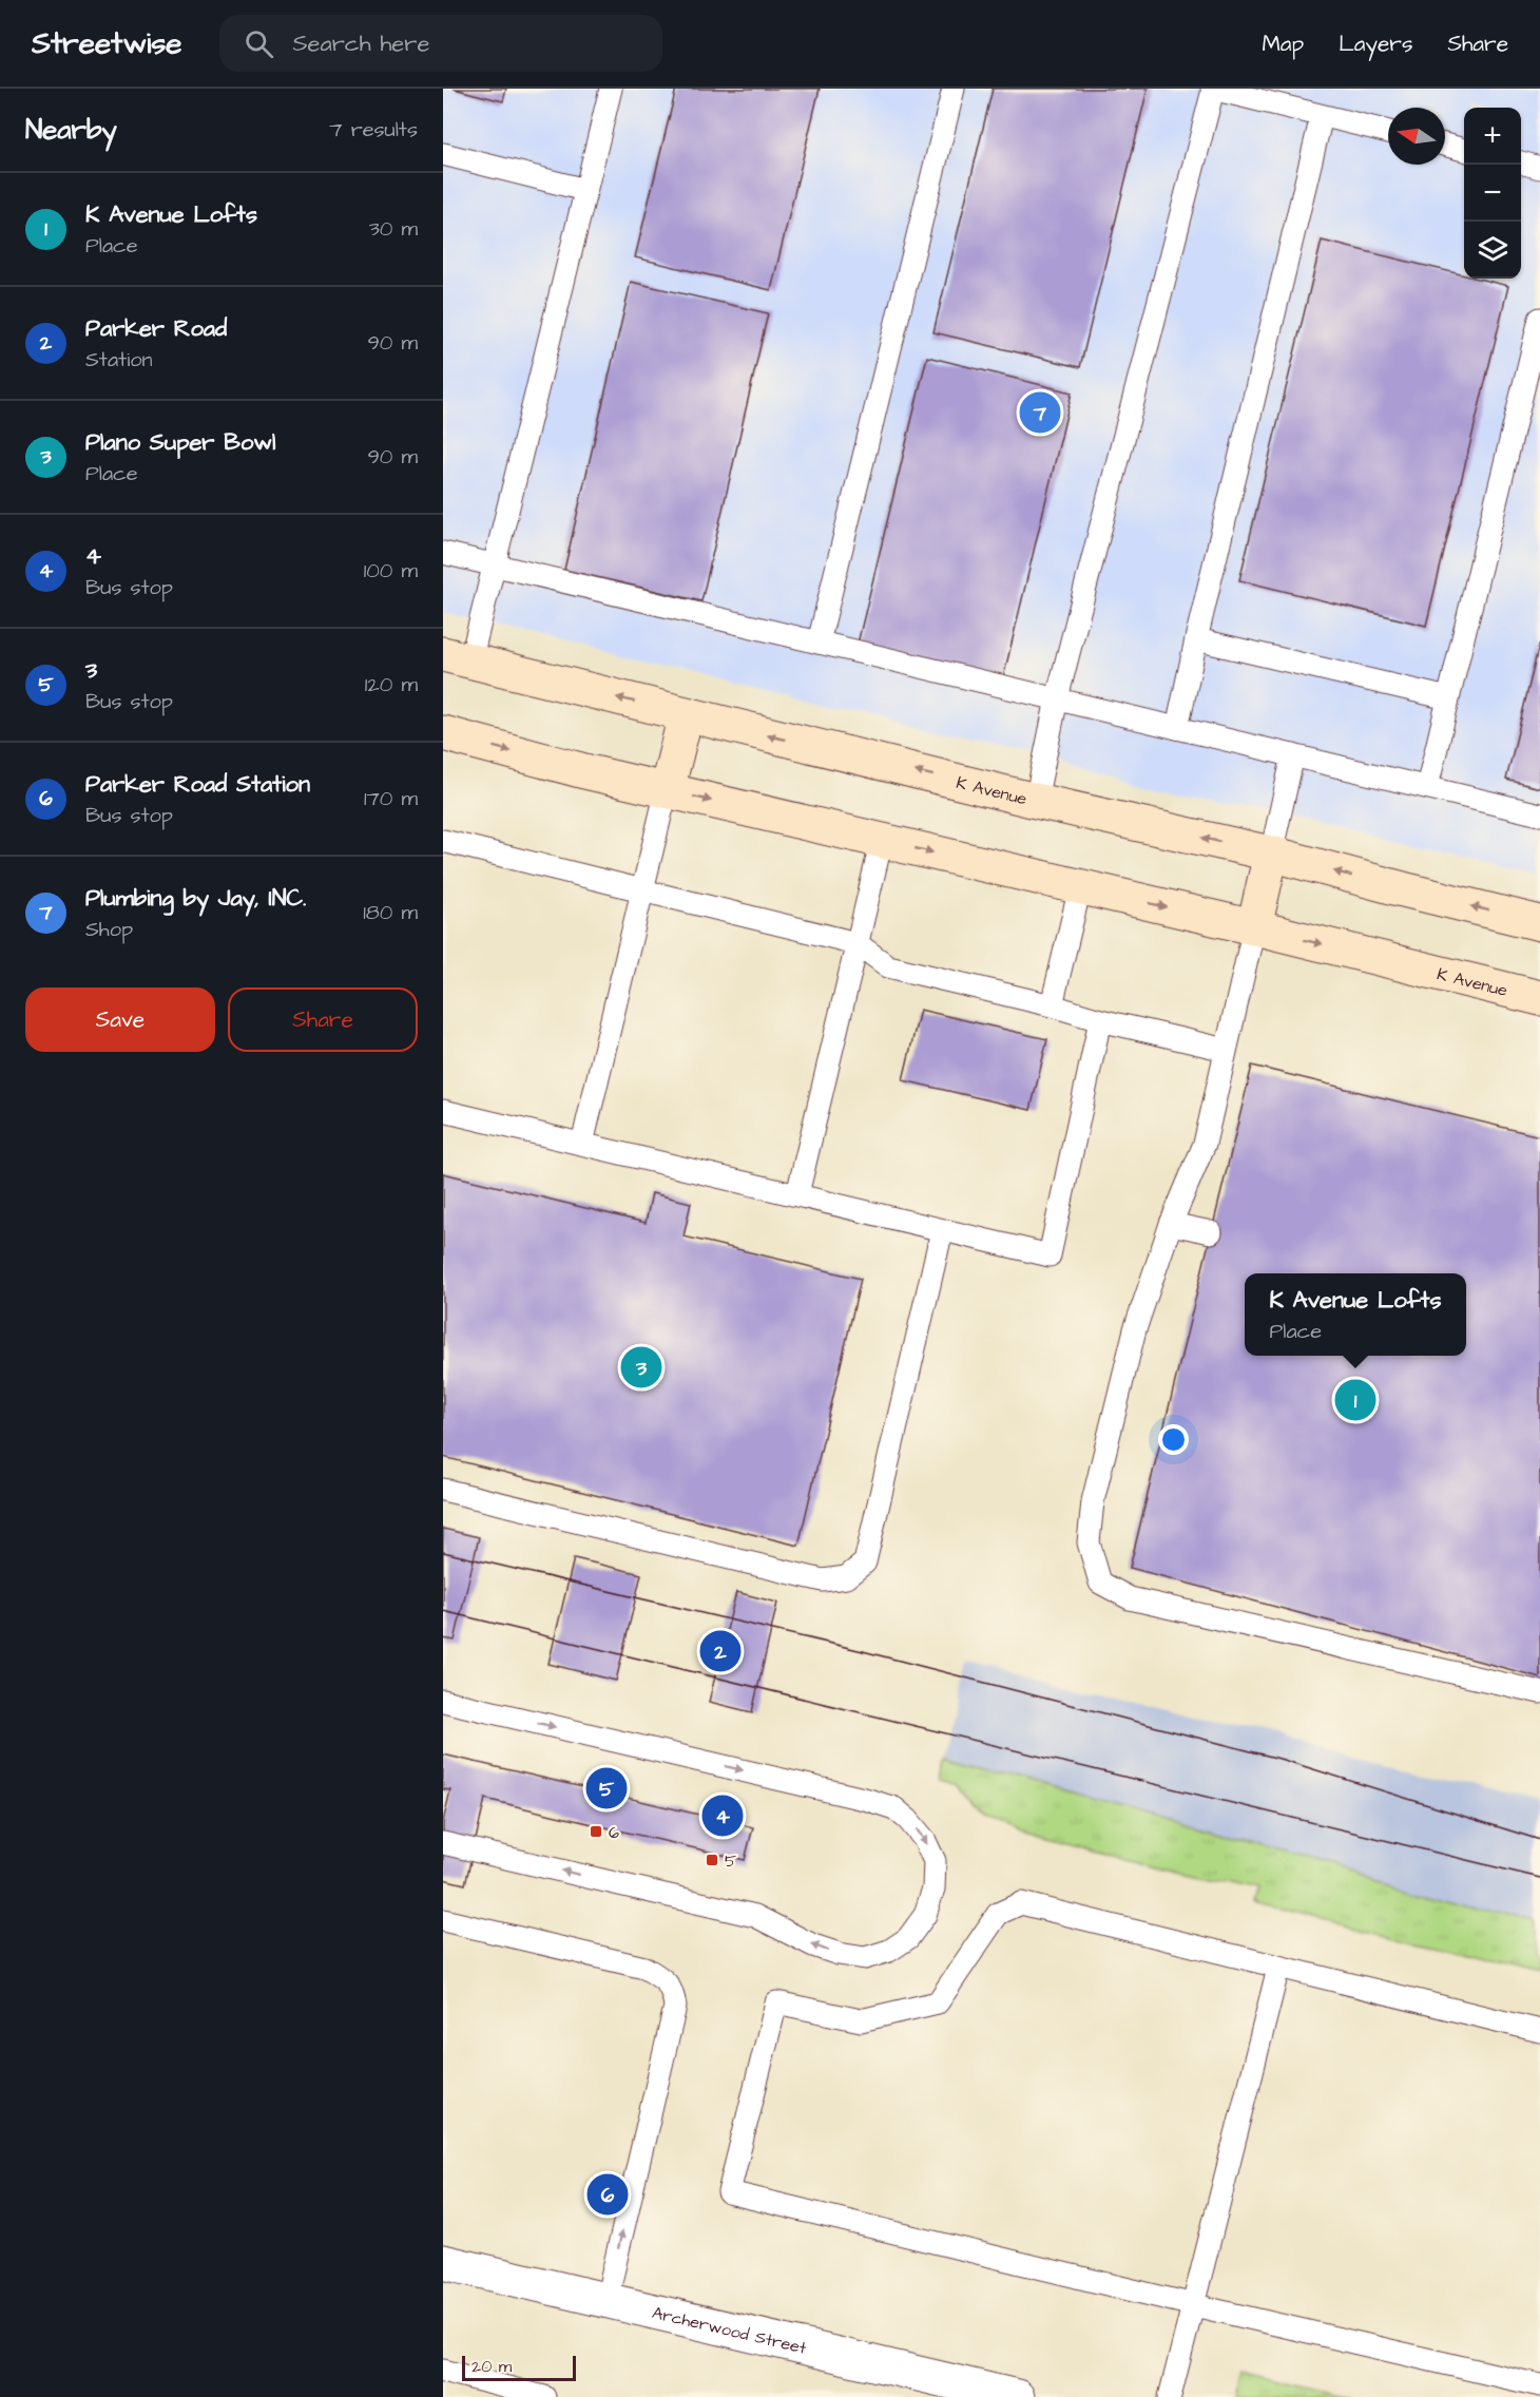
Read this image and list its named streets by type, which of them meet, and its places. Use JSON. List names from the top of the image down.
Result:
{
  "streets": {
    "main road": ["K Avenue"],
    "street": ["Archerwood Street"]
  },
  "places": {
    "transit": ["6", "5"]
  },
  "scale_bar": "20 m",
  "north": "left",
  "page": {
    "header": "Streetwise",
    "search": "Search here",
    "nav": ["Map", "Layers", "Share"],
    "heading": ["Nearby", "7 results"],
    "map_buttons": ["+", "−"],
    "list": [
      {
        "mark": "1",
        "name": "K Avenue Lofts",
        "note": "Place",
        "value": "30 m"
      },
      {
        "mark": "2",
        "name": "Parker Road",
        "note": "Station",
        "value": "90 m"
      },
      {
        "mark": "3",
        "name": "Plano Super Bowl",
        "note": "Place",
        "value": "90 m"
      },
      {
        "mark": "4",
        "name": "4",
        "note": "Bus stop",
        "value": "100 m"
      },
      {
        "mark": "5",
        "name": "3",
        "note": "Bus stop",
        "value": "120 m"
      },
      {
        "mark": "6",
        "name": "Parker Road Station",
        "note": "Bus stop",
        "value": "170 m"
      },
      {
        "mark": "7",
        "name": "Plumbing by Jay, INC.",
        "note": "Shop",
        "value": "180 m"
      }
    ],
    "pins": [
      "7",
      "3",
      "1",
      "2",
      "5",
      "4",
      "6"
    ],
    "buttons": ["Save", "Share"],
    "popup": ["K Avenue Lofts", "Place"],
    "scale": "20 m"
  }
}
